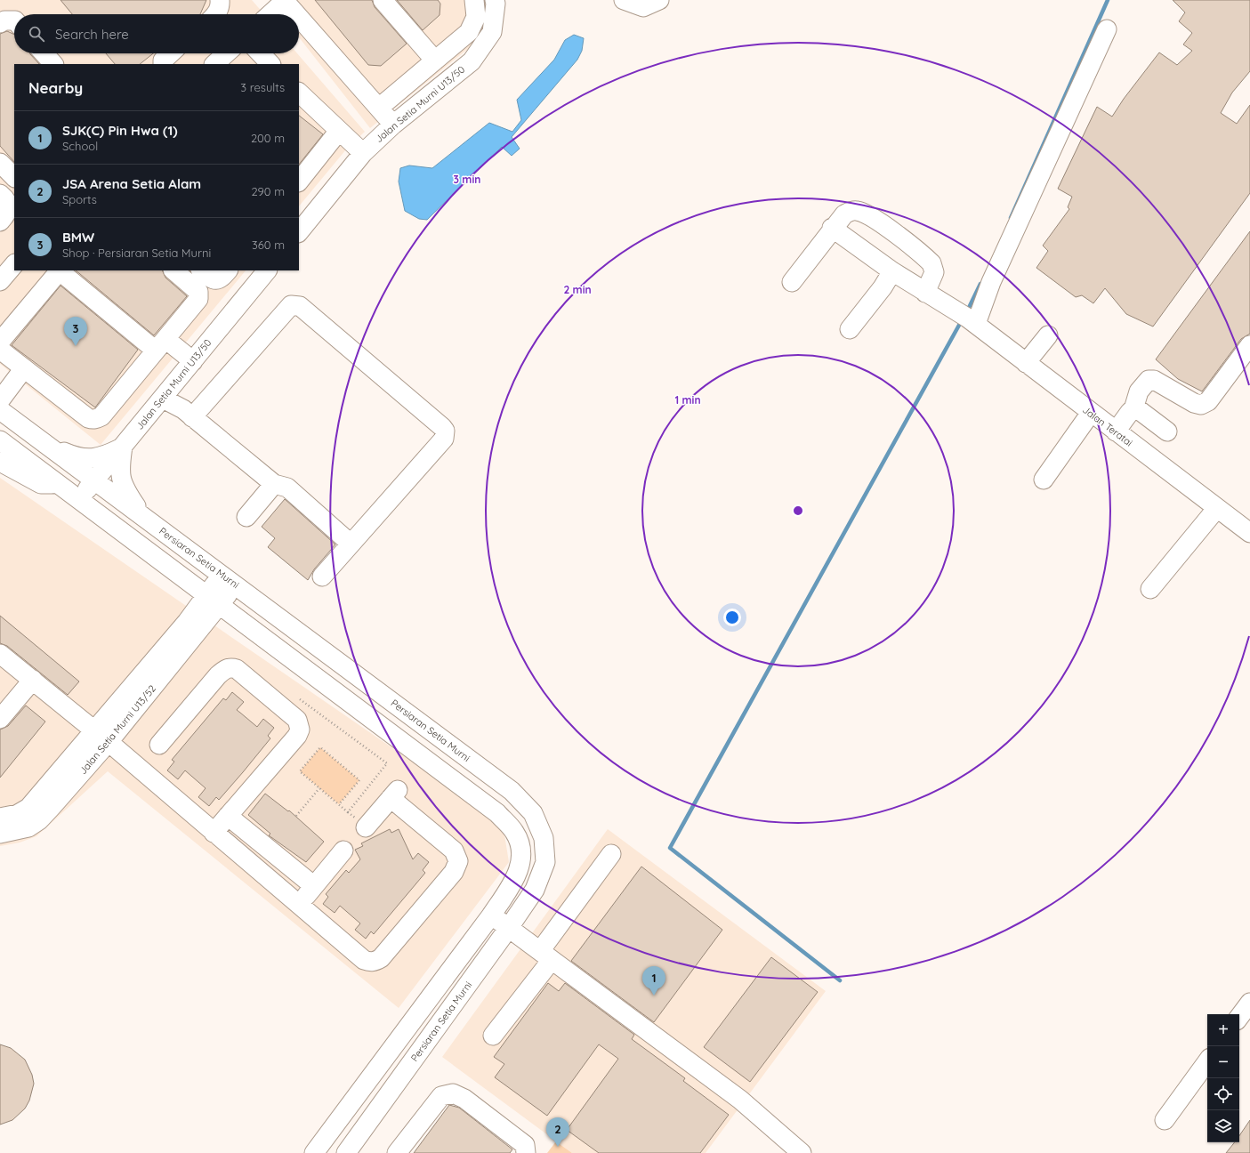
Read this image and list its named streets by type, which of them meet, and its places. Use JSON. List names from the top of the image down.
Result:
{
  "streets": {
    "street": [
      "Jalan Setia Murni U13/50",
      "Jalan Teratai",
      "Persiaran Setia Murni",
      "Jalan Setia Murni U13/52"
    ]
  },
  "crossings": [
    ["Jalan Setia Murni U13/50", "Persiaran Setia Murni"],
    ["Persiaran Setia Murni", "Jalan Setia Murni U13/52"]
  ],
  "page": {
    "search": "Search here",
    "heading": ["Nearby", "3 results"],
    "list": [
      {
        "mark": "1",
        "name": "SJK(C) Pin Hwa (1)",
        "note": "School",
        "value": "200 m"
      },
      {
        "mark": "2",
        "name": "JSA Arena Setia Alam",
        "note": "Sports",
        "value": "290 m"
      },
      {
        "mark": "3",
        "name": "BMW",
        "note": "Shop · Persiaran Setia Murni",
        "value": "360 m"
      }
    ],
    "pins": ["3", "1", "2"],
    "map_buttons": ["+", "−"]
  },
  "rings": ["3 min", "2 min", "1 min"]
}
